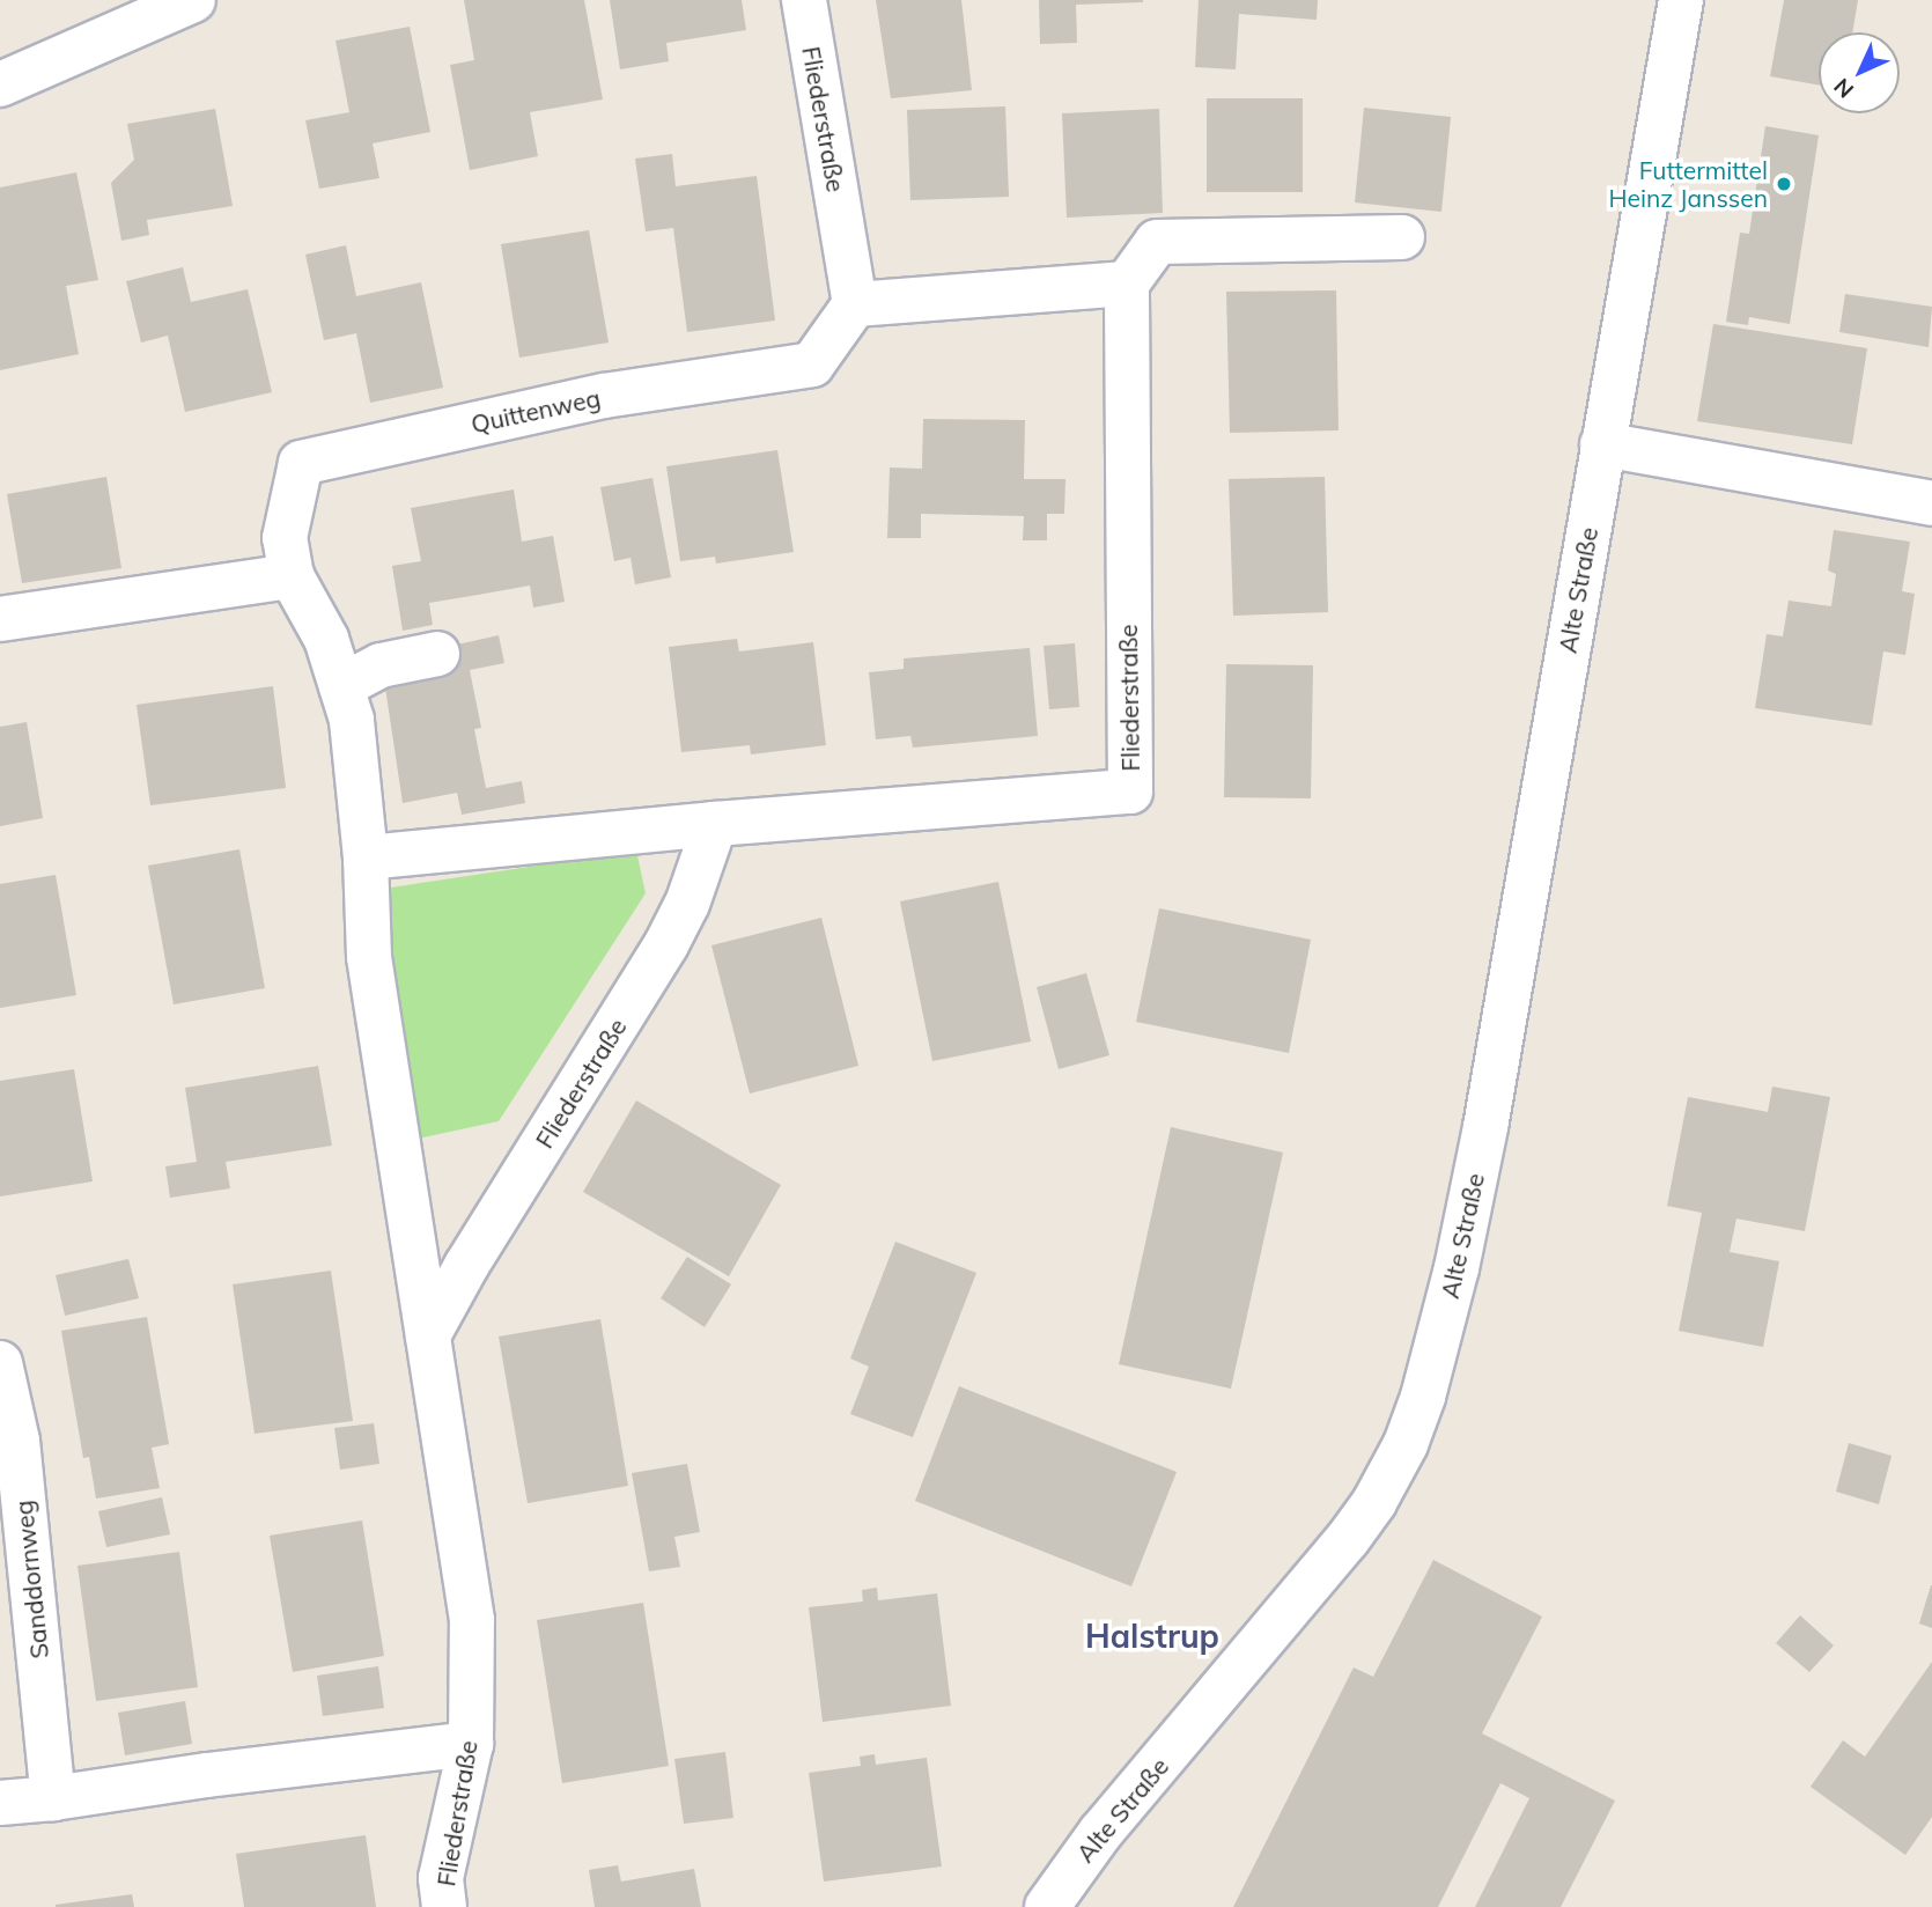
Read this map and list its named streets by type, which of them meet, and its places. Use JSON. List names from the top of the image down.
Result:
{
  "streets": {
    "street": [
      "Fliederstraße",
      "Quittenweg",
      "Alte Straße",
      "Sanddornweg"
    ]
  },
  "crossings": [
    ["Fliederstraße", "Quittenweg"]
  ],
  "districts": ["Halstrup"],
  "places": ["Futtermittel Heinz Janssen"],
  "north": "bottom left"
}
